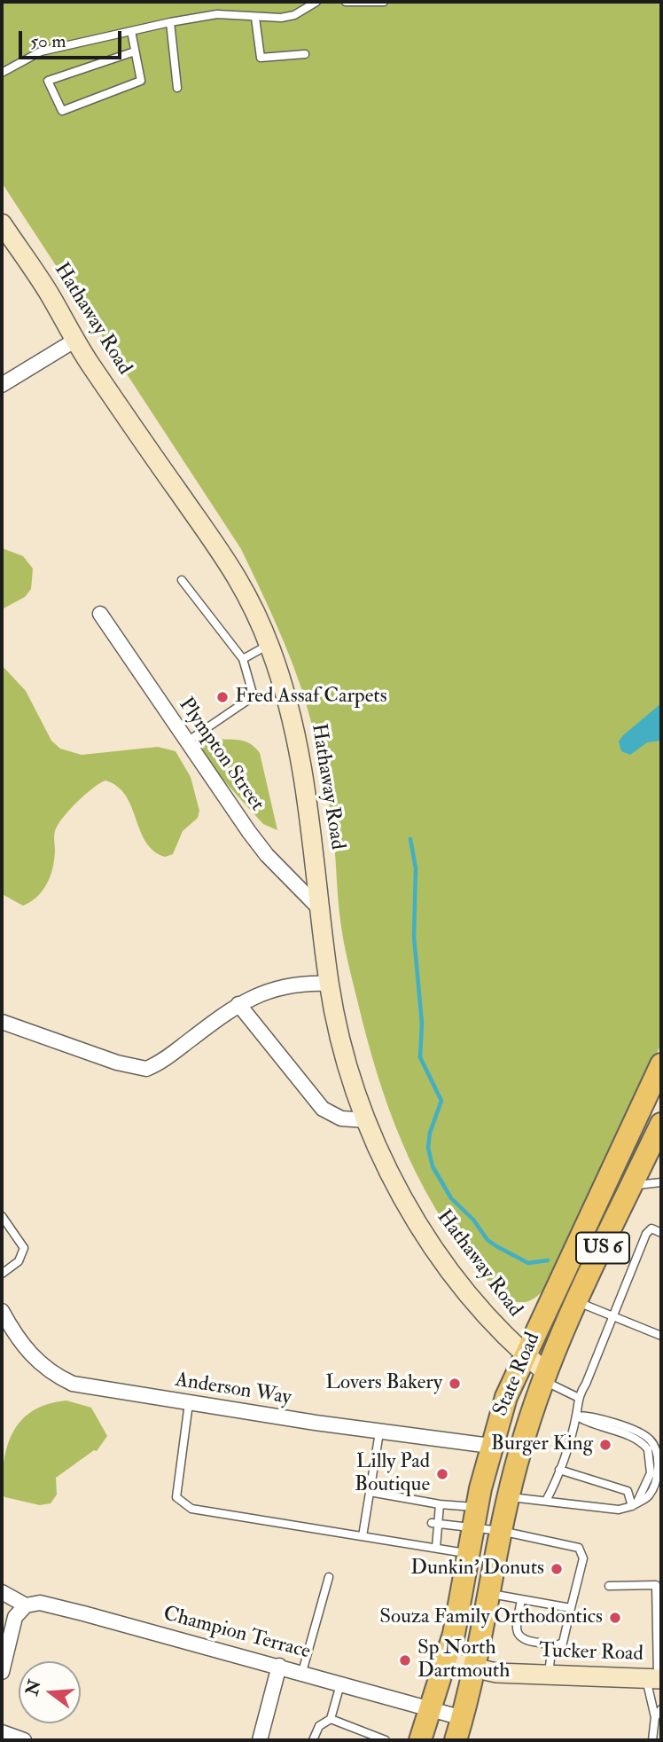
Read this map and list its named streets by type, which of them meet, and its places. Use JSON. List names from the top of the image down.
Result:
{
  "streets": {
    "main road": [
      "Hathaway Road",
      "US 6",
      "State Road",
      "Tucker Road"
    ],
    "street": ["Plympton Street", "Anderson Way", "Champion Terrace"]
  },
  "crossings": [
    ["Hathaway Road", "Plympton Street"],
    ["Hathaway Road", "State Road"],
    ["State Road", "Anderson Way"],
    ["State Road", "Champion Terrace"],
    ["State Road", "Tucker Road"]
  ],
  "places": [
    "Fred Assaf Carpets",
    "Lovers Bakery",
    "Burger King",
    "Lilly Pad Boutique",
    "Dunkin' Donuts",
    "Souza Family Orthodontics",
    "Sp North Dartmouth"
  ],
  "scale_bar": "50 m",
  "north": "left"
}
